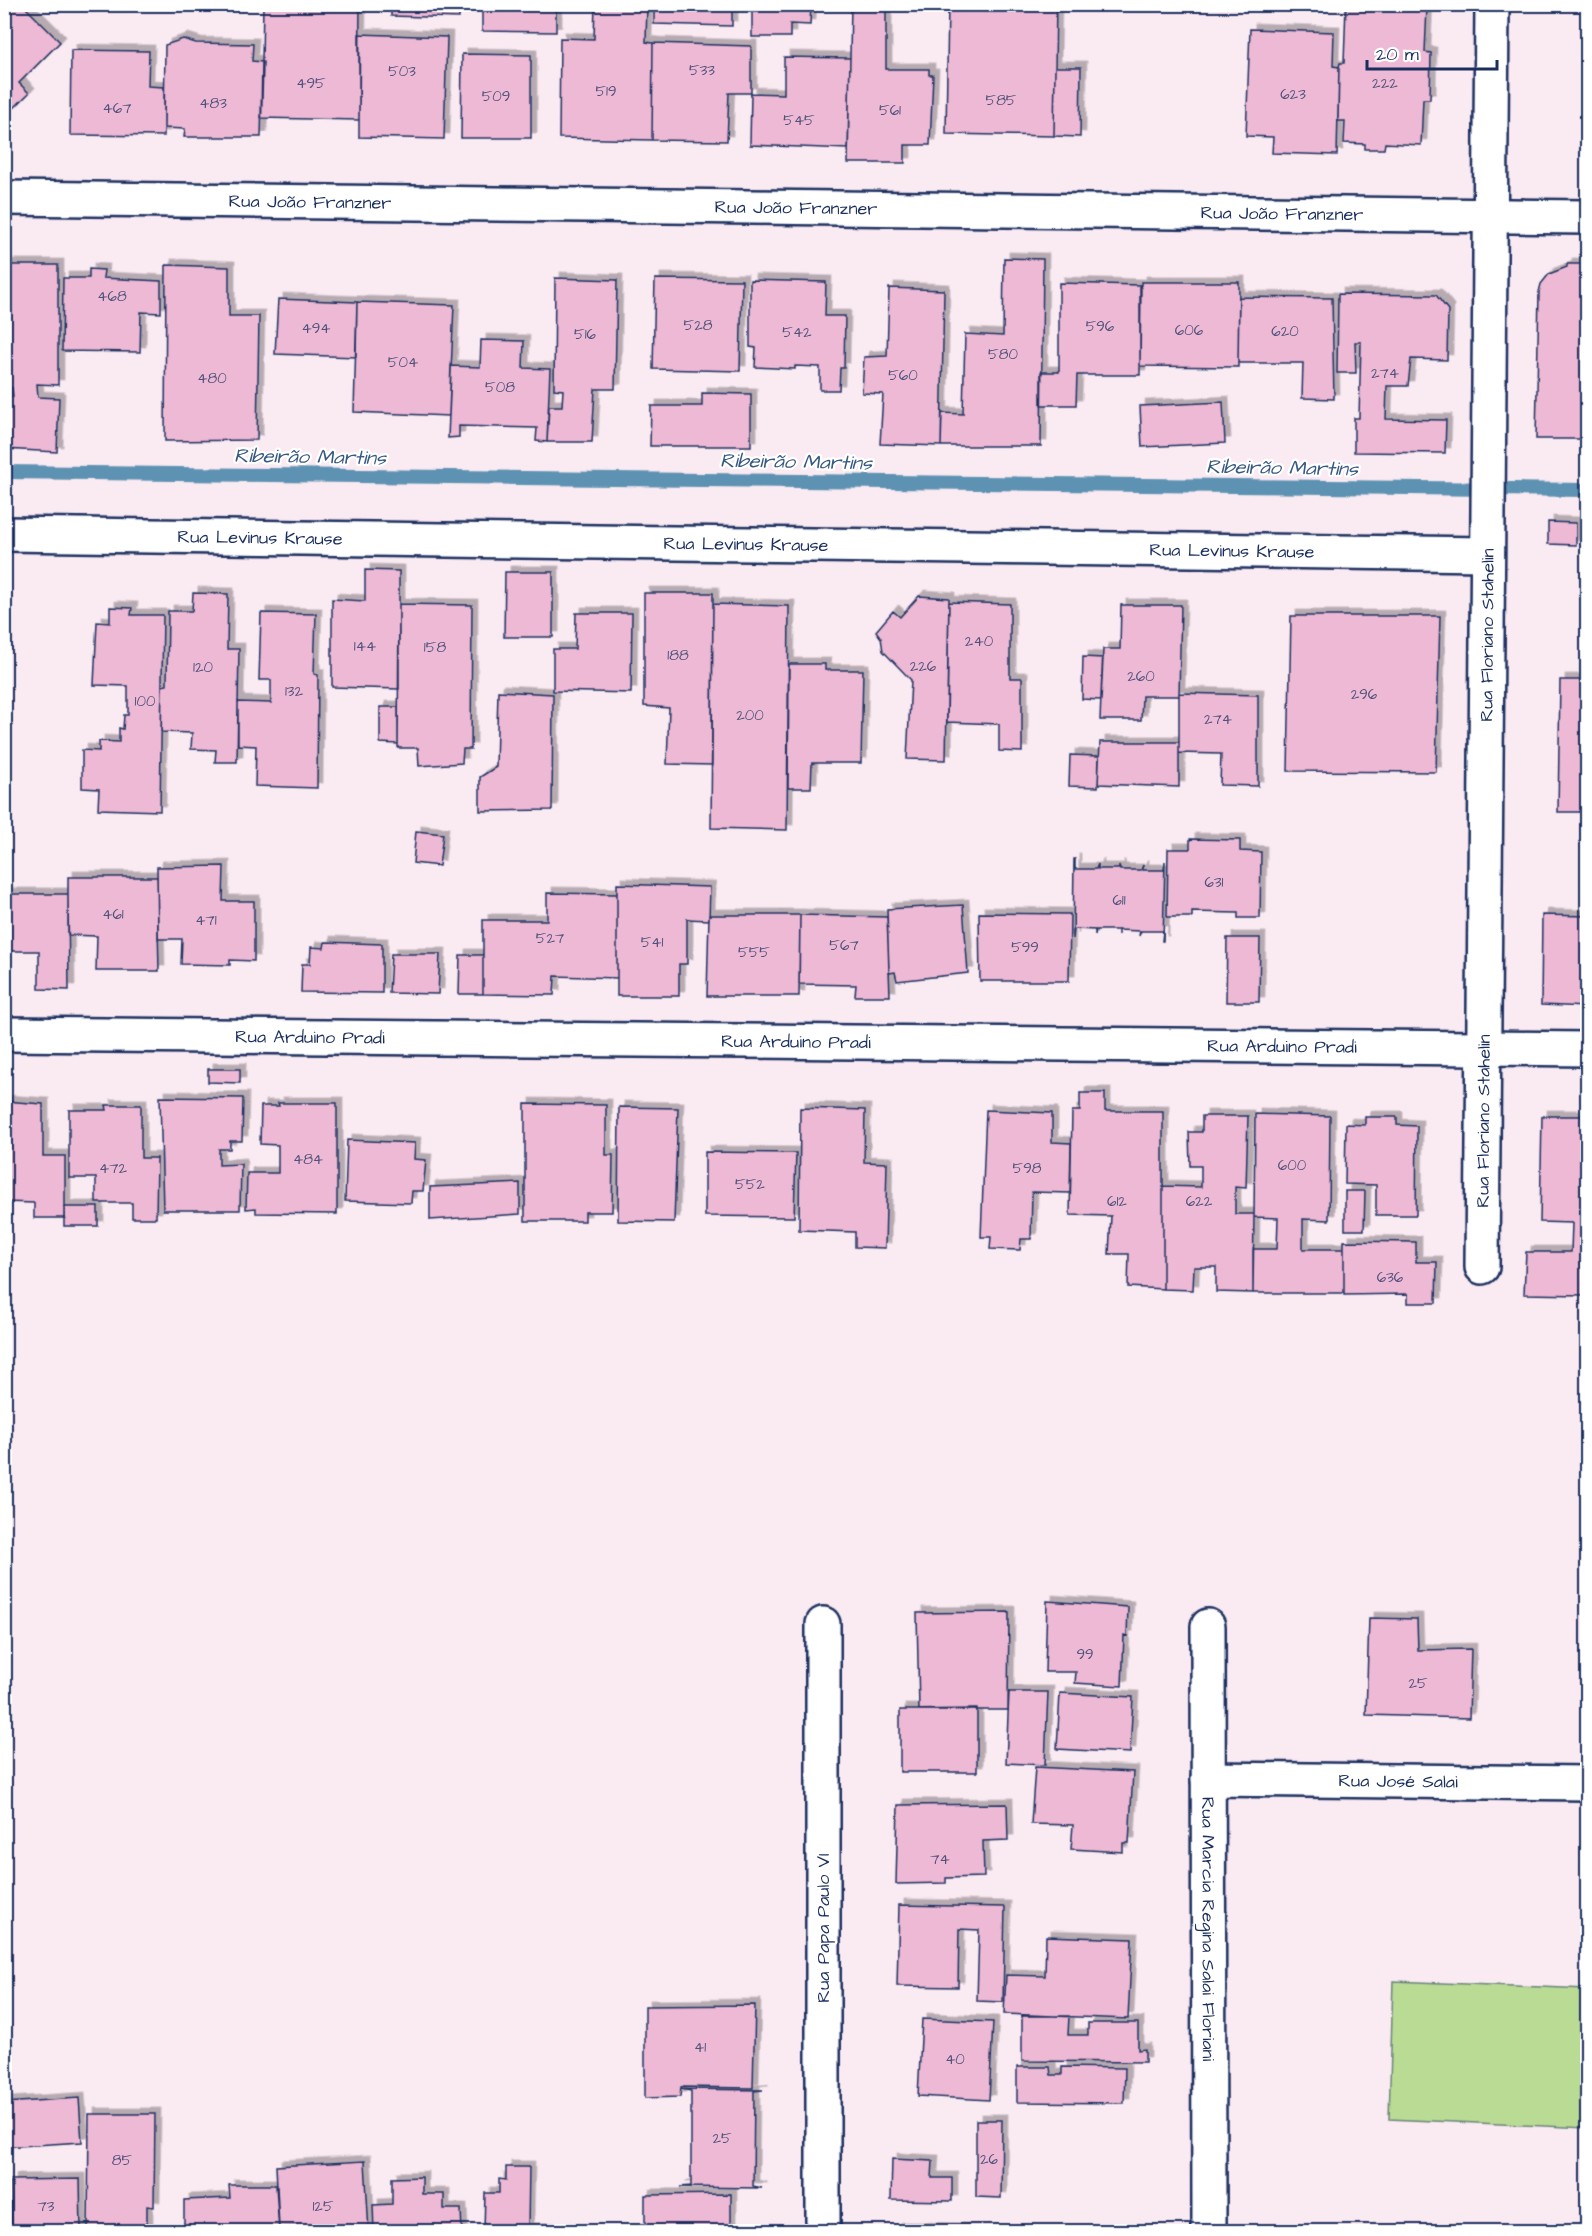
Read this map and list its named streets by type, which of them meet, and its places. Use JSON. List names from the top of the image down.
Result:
{
  "streets": {
    "street": [
      "Rua João Franzner",
      "Rua Levinus Krause",
      "Rua Floriano Stahelin",
      "Rua Arduino Pradi",
      "Rua José Salai",
      "Rua Papa Paulo VI",
      "Rua Marcia Regina Salai Floriani"
    ]
  },
  "crossings": [
    ["Rua João Franzner", "Rua Floriano Stahelin"],
    ["Rua Levinus Krause", "Rua Floriano Stahelin"],
    ["Rua Floriano Stahelin", "Rua Arduino Pradi"],
    ["Rua José Salai", "Rua Marcia Regina Salai Floriani"]
  ],
  "water": ["Ribeirão Martins"],
  "house_numbers": [
    "533",
    "503",
    "495",
    "222",
    "519",
    "623",
    "509",
    "585",
    "483",
    "467",
    "561",
    "545",
    "468",
    "528",
    "596",
    "494",
    "606",
    "620",
    "542",
    "516",
    "580",
    "504",
    "274",
    "560",
    "480",
    "508",
    "240",
    "144",
    "158",
    "188",
    "226",
    "120",
    "260",
    "132",
    "296",
    "100",
    "200",
    "274",
    "631",
    "611",
    "461",
    "471",
    "527",
    "541",
    "567",
    "599",
    "555",
    "484",
    "600",
    "472",
    "598",
    "552",
    "612",
    "622",
    "636",
    "99",
    "25",
    "74",
    "41",
    "40",
    "25",
    "26",
    "85",
    "73",
    "125"
  ],
  "scale_bar": "20 m"
}
